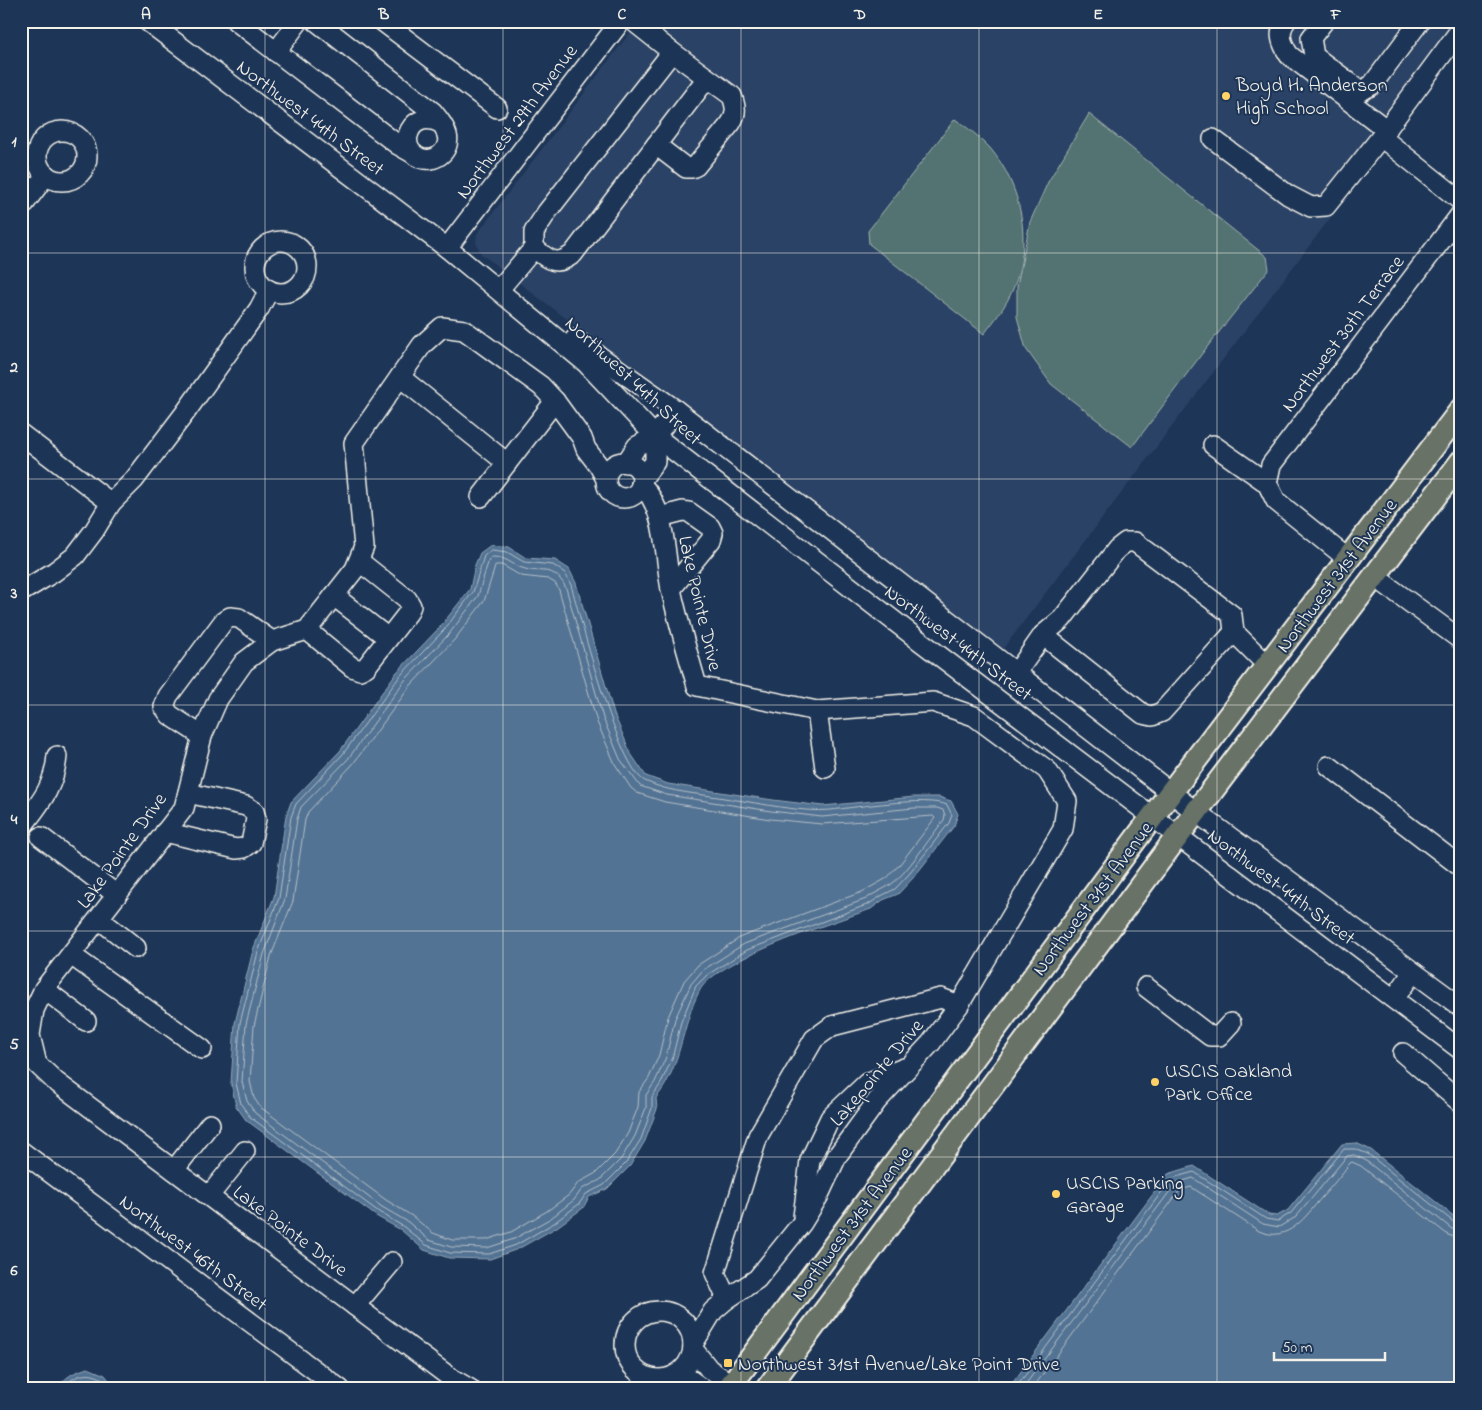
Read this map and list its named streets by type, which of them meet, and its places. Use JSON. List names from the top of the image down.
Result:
{
  "streets": {
    "main road": ["Northwest 31st Avenue"],
    "street": [
      "Northwest 44th Street",
      "Northwest 29th Avenue",
      "Northwest 30th Terrace",
      "Lake Pointe Drive",
      "Lakepointe Drive",
      "Northwest 46th Street"
    ]
  },
  "crossings": [
    ["Northwest 44th Street", "Northwest 29th Avenue"],
    ["Northwest 44th Street", "Northwest 31st Avenue"],
    ["Lake Pointe Drive", "Lakepointe Drive"]
  ],
  "places": {
    "other": ["Boyd H. Anderson High School", "USCIS Oakland Park Office", "USCIS Parking Garage"],
    "transit": ["Northwest 31st Avenue/Lake Point Drive"]
  },
  "scale_bar": "50 m",
  "grid": {
    "columns": [
      "A",
      "B",
      "C",
      "D",
      "E",
      "F"
    ],
    "rows": [
      "1",
      "2",
      "3",
      "4",
      "5",
      "6"
    ]
  }
}
